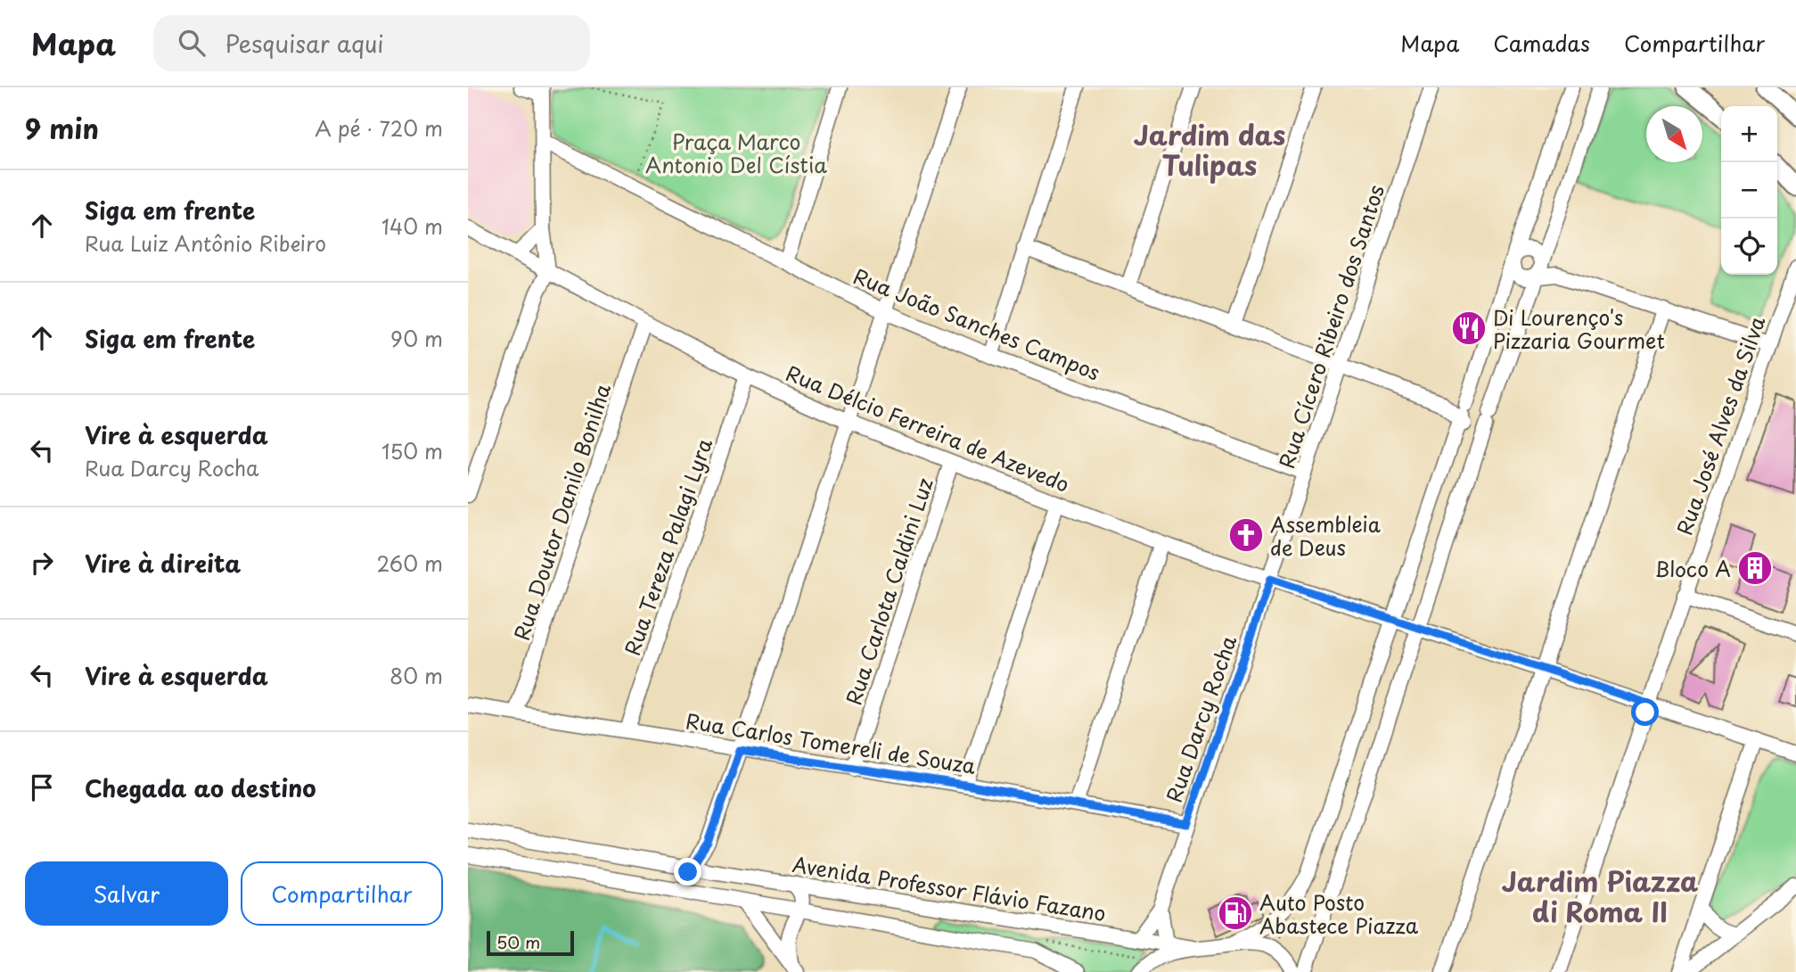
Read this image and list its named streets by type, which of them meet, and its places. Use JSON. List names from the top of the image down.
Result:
{
  "streets": {
    "street": [
      "Rua João Sanches Campos",
      "Rua Cícero Ribeiro dos Santos",
      "Rua José Alves da Silva",
      "Rua Délcio Ferreira de Azevedo",
      "Rua Doutor Danilo Bonilha",
      "Rua Tereza Palagi Lyra",
      "Rua Carlota Caldini Luz",
      "Rua Darcy Rocha",
      "Rua Carlos Tomereli de Souza",
      "Avenida Professor Flávio Fazano"
    ]
  },
  "crossings": [
    ["Rua João Sanches Campos", "Rua Cícero Ribeiro dos Santos"],
    ["Rua Cícero Ribeiro dos Santos", "Rua Délcio Ferreira de Azevedo"],
    ["Rua Cícero Ribeiro dos Santos", "Rua Darcy Rocha"],
    ["Rua José Alves da Silva", "Rua Délcio Ferreira de Azevedo"],
    ["Rua Délcio Ferreira de Azevedo", "Rua Doutor Danilo Bonilha"],
    ["Rua Délcio Ferreira de Azevedo", "Rua Tereza Palagi Lyra"],
    ["Rua Délcio Ferreira de Azevedo", "Rua Carlota Caldini Luz"],
    ["Rua Délcio Ferreira de Azevedo", "Rua Darcy Rocha"],
    ["Rua Doutor Danilo Bonilha", "Rua Carlos Tomereli de Souza"],
    ["Rua Tereza Palagi Lyra", "Rua Carlos Tomereli de Souza"],
    ["Rua Carlota Caldini Luz", "Rua Carlos Tomereli de Souza"],
    ["Rua Darcy Rocha", "Rua Carlos Tomereli de Souza"],
    ["Rua Darcy Rocha", "Avenida Professor Flávio Fazano"]
  ],
  "districts": ["Jardim das Tulipas", "Jardim Piazza di Roma II"],
  "parks": ["Praça Marco Antonio Del Cístia"],
  "places": {
    "restaurant": ["Di Lourenço's Pizzaria Gourmet"],
    "church": ["Assembleia de Deus"],
    "building": ["Bloco A"],
    "fuel station": ["Auto Posto Abastece Piazza"]
  },
  "scale_bar": "50 m",
  "north": "bottom right",
  "page": {
    "header": "Mapa",
    "search": "Pesquisar aqui",
    "nav": ["Mapa", "Camadas", "Compartilhar"],
    "heading": ["9 min", "A pé · 720 m"],
    "map_buttons": ["+", "−"],
    "list": [
      ["Siga em frente", "Rua Luiz Antônio Ribeiro", "140 m"],
      ["Siga em frente", "90 m"],
      ["Vire à esquerda", "Rua Darcy Rocha", "150 m"],
      ["Vire à direita", "260 m"],
      ["Vire à esquerda", "80 m"],
      "Chegada ao destino"
    ],
    "buttons": ["Salvar", "Compartilhar"],
    "scale": "50 m"
  }
}
